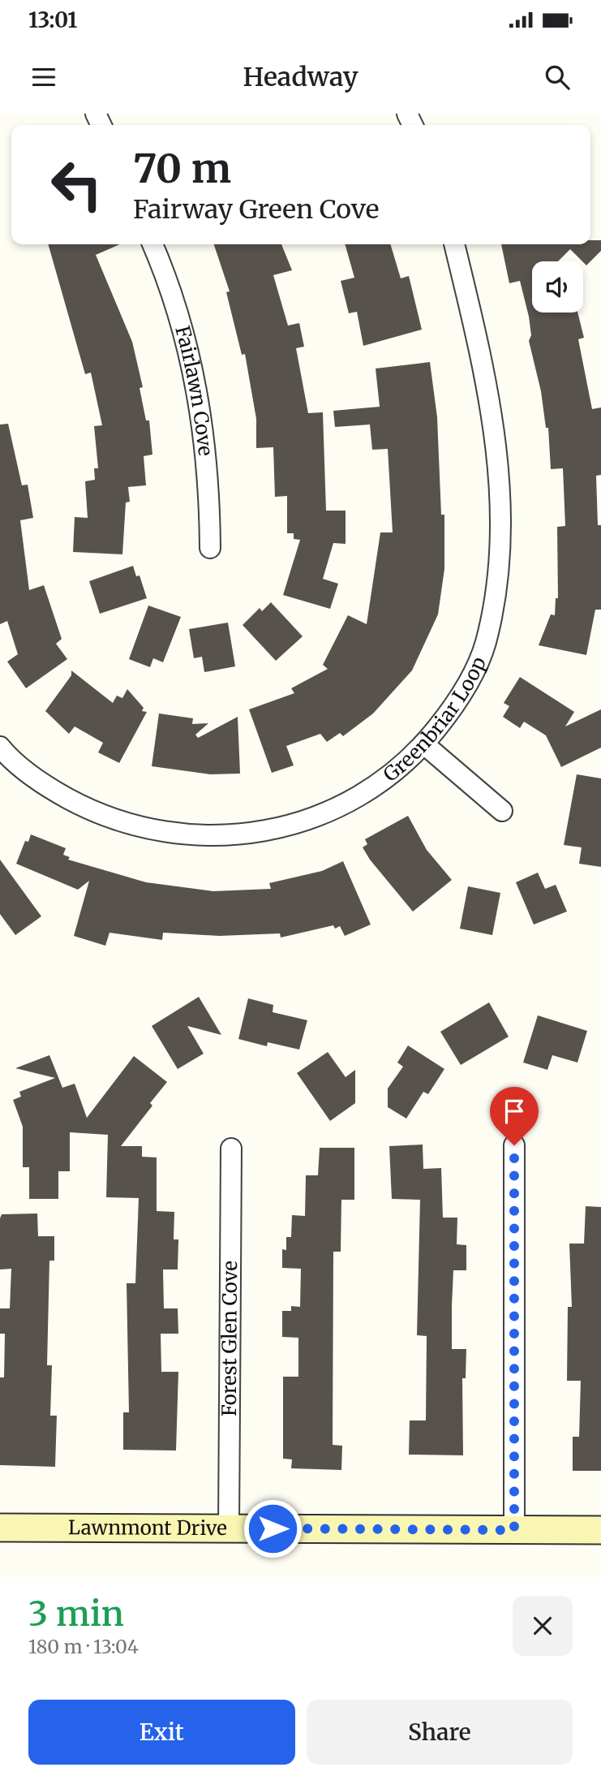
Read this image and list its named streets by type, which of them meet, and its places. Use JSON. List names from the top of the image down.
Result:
{
  "streets": {
    "street": [
      "Fairlawn Cove",
      "Greenbriar Loop",
      "Forest Glen Cove",
      "Lawnmont Drive"
    ]
  },
  "crossings": [
    ["Forest Glen Cove", "Lawnmont Drive"]
  ],
  "page": {
    "status": "13:01",
    "header": "Headway",
    "turn": ["70 m", "Fairway Green Cove"],
    "heading": ["3 min", "180 m · 13:04"],
    "buttons": ["Exit", "Share"]
  }
}
